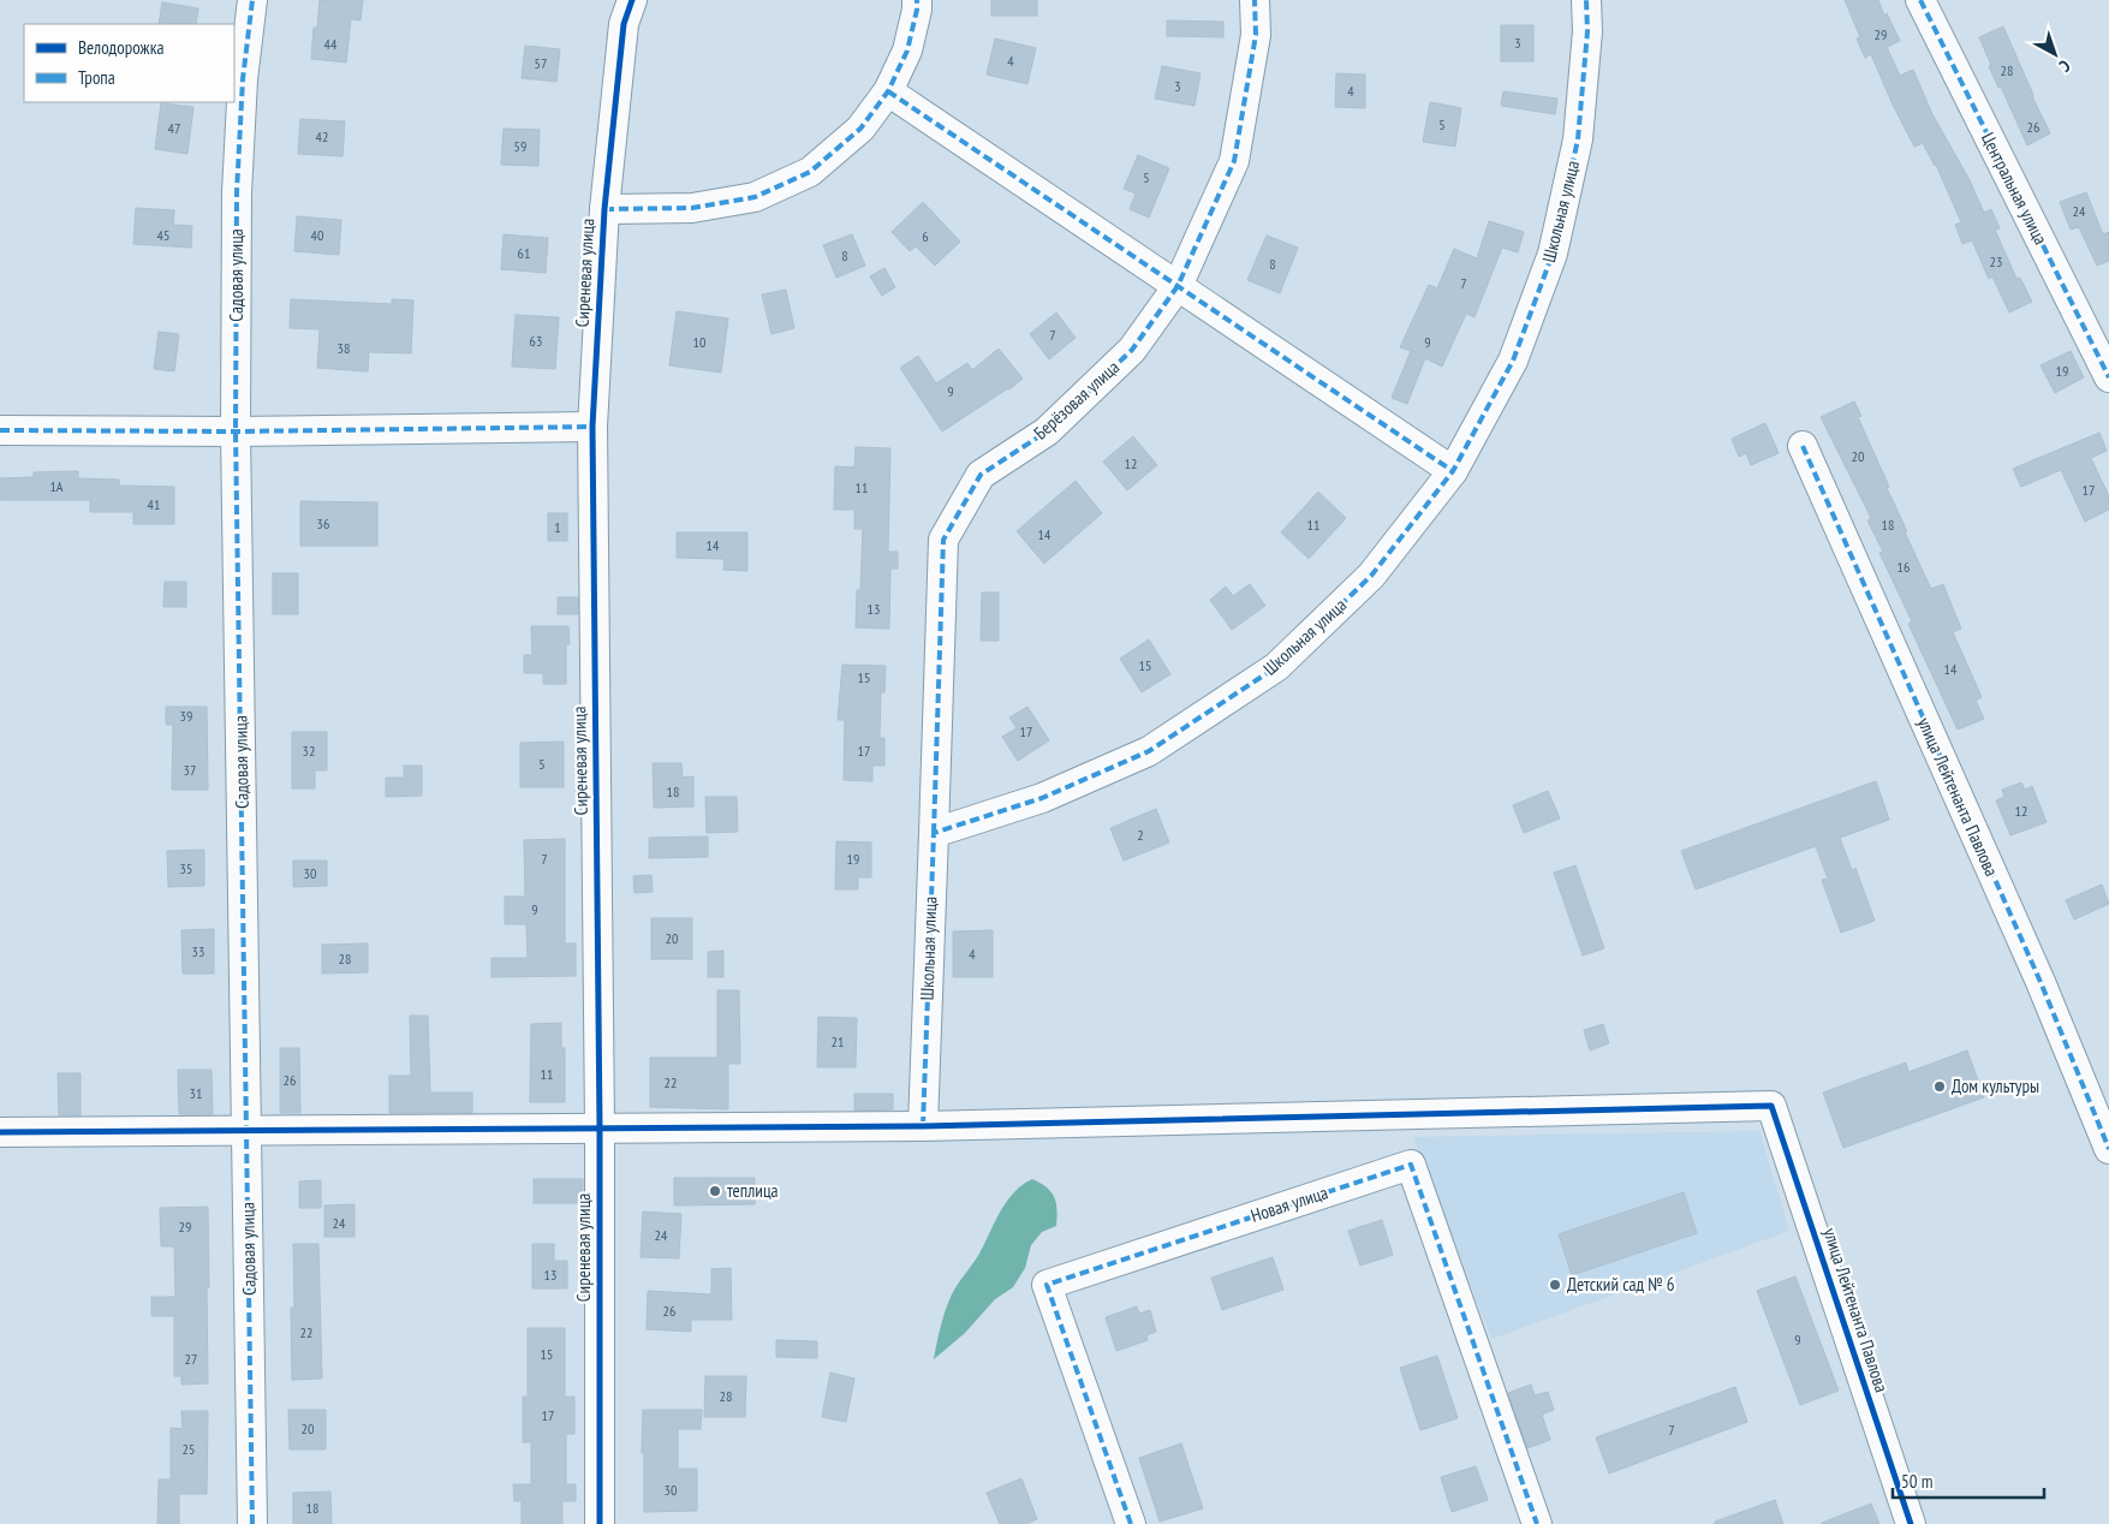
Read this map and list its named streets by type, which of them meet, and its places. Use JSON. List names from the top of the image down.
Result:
{
  "streets": {
    "street": [
      "Центральная улица",
      "Школьная улица",
      "Сиреневая улица",
      "Садовая улица",
      "Берёзовая улица",
      "улица Лейтенанта Павлова",
      "Новая улица"
    ]
  },
  "crossings": [
    ["Школьная улица", "Берёзовая улица"],
    ["Школьная улица", "улица Лейтенанта Павлова"]
  ],
  "places": ["Дом культуры", "теплица", "Детский сад № 6"],
  "house_numbers": [
    "29",
    "3",
    "44",
    "4",
    "57",
    "28",
    "3",
    "4",
    "5",
    "26",
    "47",
    "42",
    "59",
    "5",
    "24",
    "45",
    "40",
    "6",
    "61",
    "8",
    "23",
    "8",
    "7",
    "7",
    "63",
    "10",
    "9",
    "38",
    "19",
    "9",
    "20",
    "12",
    "1А",
    "11",
    "17",
    "41",
    "36",
    "11",
    "18",
    "1",
    "14",
    "14",
    "16",
    "13",
    "15",
    "14",
    "15",
    "39",
    "17",
    "32",
    "17",
    "5",
    "37",
    "18",
    "12",
    "2",
    "7",
    "19",
    "35",
    "30",
    "9",
    "20",
    "33",
    "4",
    "28",
    "21",
    "11",
    "26",
    "22",
    "31",
    "24",
    "29",
    "24",
    "13",
    "26",
    "22",
    "9",
    "15",
    "27",
    "28",
    "17",
    "20",
    "7",
    "25",
    "30",
    "18"
  ],
  "legend": ["Велодорожка", "Тропа"],
  "scale_bar": "50 m",
  "north": "bottom right"
}
